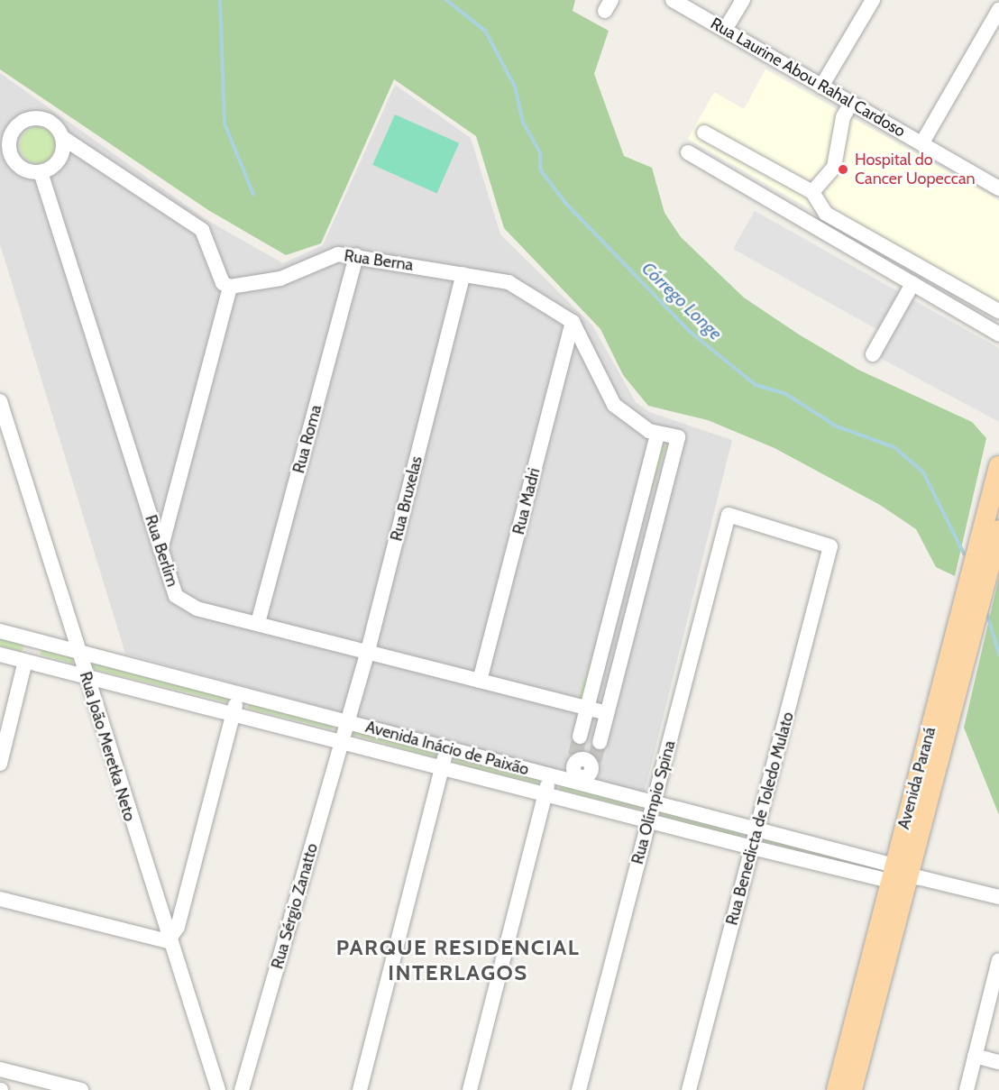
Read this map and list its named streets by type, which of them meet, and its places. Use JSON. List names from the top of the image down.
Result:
{
  "streets": {
    "main road": ["Avenida Paraná"],
    "street": [
      "Rua Laurine Abou Rahal Cardoso",
      "Rua Berna",
      "Rua Roma",
      "Rua Bruxelas",
      "Rua Madri",
      "Rua Berlim",
      "Rua João Meretka Neto",
      "Avenida Inácio de Paixão",
      "Rua Olímpio Spina",
      "Rua Benedicta de Toledo Mulato",
      "Rua Sérgio Zanatto"
    ]
  },
  "crossings": [
    ["Rua Berna", "Rua Roma"],
    ["Rua Berna", "Rua Bruxelas"],
    ["Rua Berna", "Rua Madri"],
    ["Rua Roma", "Rua Berlim"],
    ["Rua Bruxelas", "Rua Berlim"],
    ["Rua Bruxelas", "Avenida Inácio de Paixão"],
    ["Rua Bruxelas", "Rua Sérgio Zanatto"],
    ["Rua Madri", "Rua Berlim"],
    ["Rua João Meretka Neto", "Avenida Inácio de Paixão"],
    ["Avenida Inácio de Paixão", "Avenida Paraná"],
    ["Avenida Inácio de Paixão", "Rua Olímpio Spina"],
    ["Avenida Inácio de Paixão", "Rua Benedicta de Toledo Mulato"],
    ["Avenida Inácio de Paixão", "Rua Sérgio Zanatto"],
    ["Rua Olímpio Spina", "Rua Benedicta de Toledo Mulato"]
  ],
  "districts": ["PARQUE RESIDENCIAL INTERLAGOS"],
  "water": ["Córrego Longe"],
  "places": ["Hospital do Cancer Uopeccan"]
}
